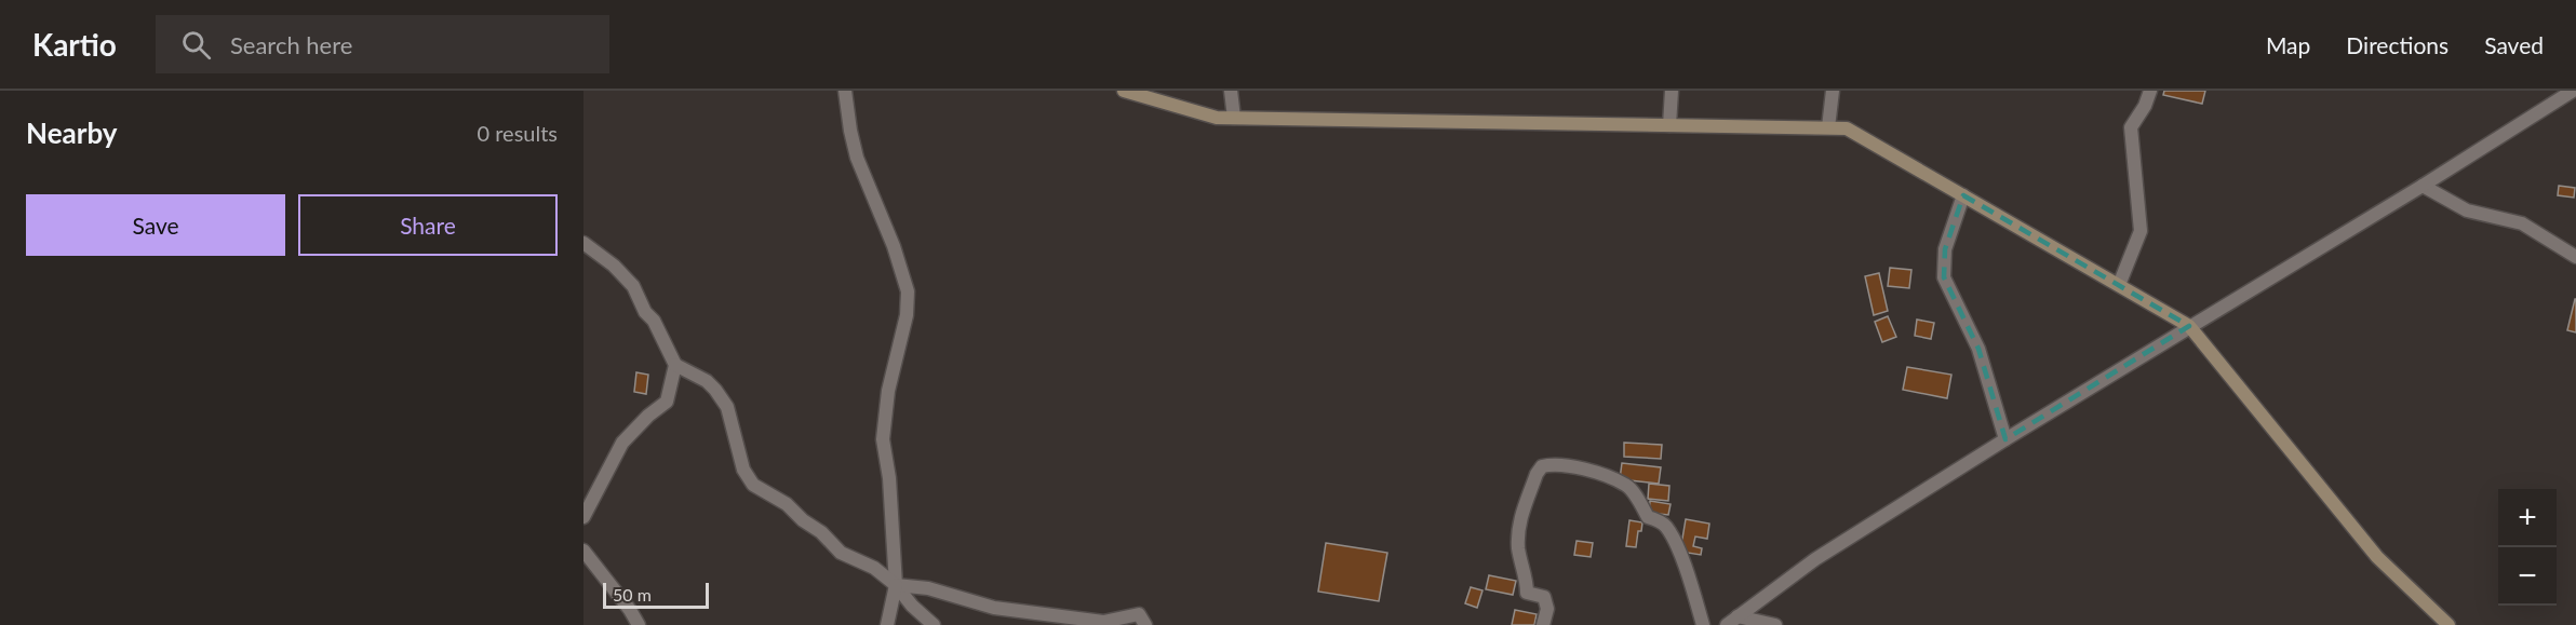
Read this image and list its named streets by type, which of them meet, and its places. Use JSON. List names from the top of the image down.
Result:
{
  "scale_bar": "50 m",
  "page": {
    "header": "Kartio",
    "search": "Search here",
    "nav": ["Map", "Directions", "Saved"],
    "heading": ["Nearby", "0 results"],
    "buttons": ["Save", "Share"],
    "map_buttons": ["+", "−"],
    "scale": "50 m"
  }
}
